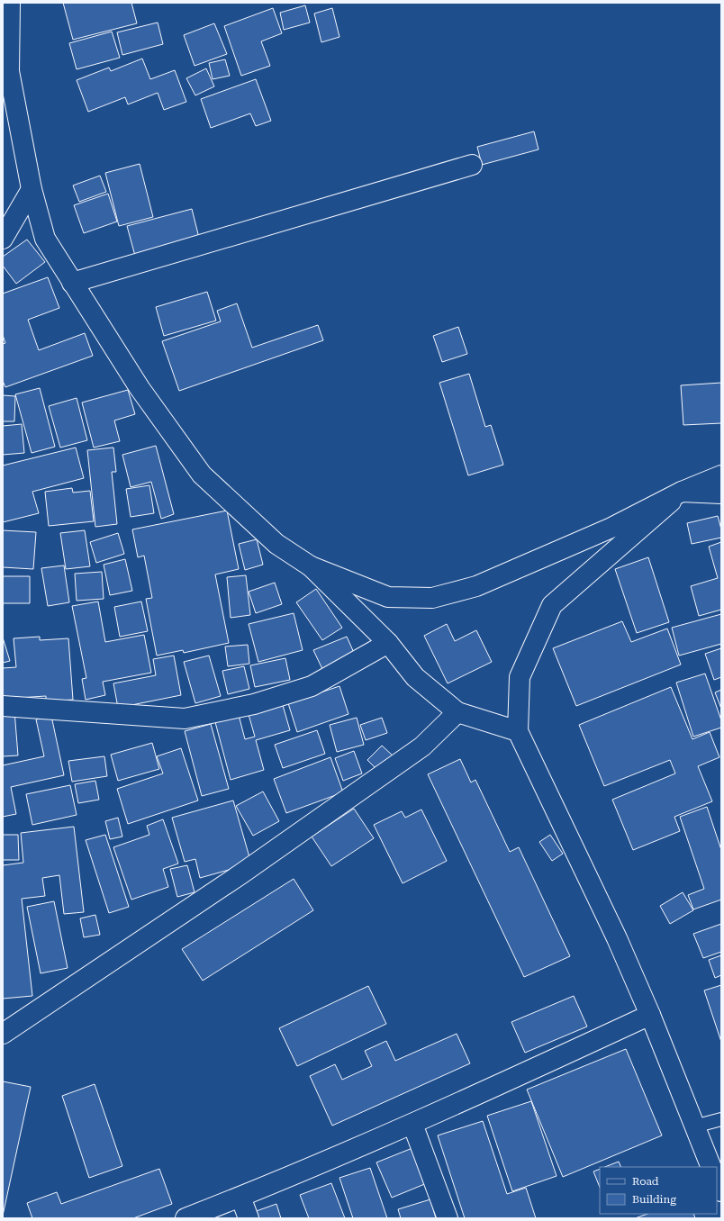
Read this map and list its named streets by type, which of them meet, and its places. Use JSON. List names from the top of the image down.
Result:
{
  "legend": ["Road", "Building"]
}
